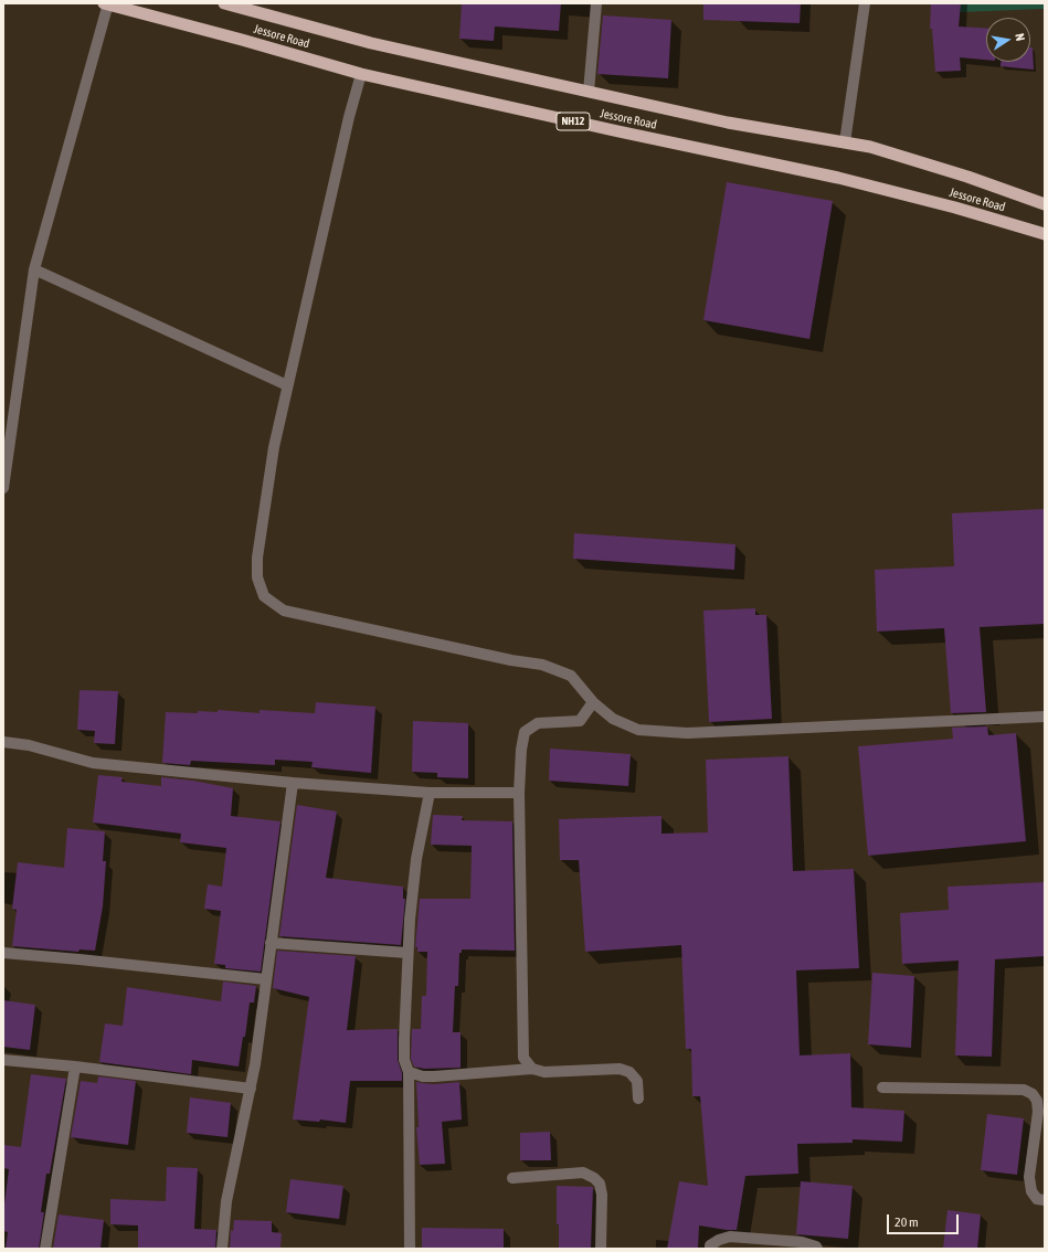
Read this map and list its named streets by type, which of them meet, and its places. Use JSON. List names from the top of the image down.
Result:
{
  "streets": {
    "highway": ["Jessore Road", "NH12"]
  },
  "scale_bar": "20 m",
  "north": "right"
}
